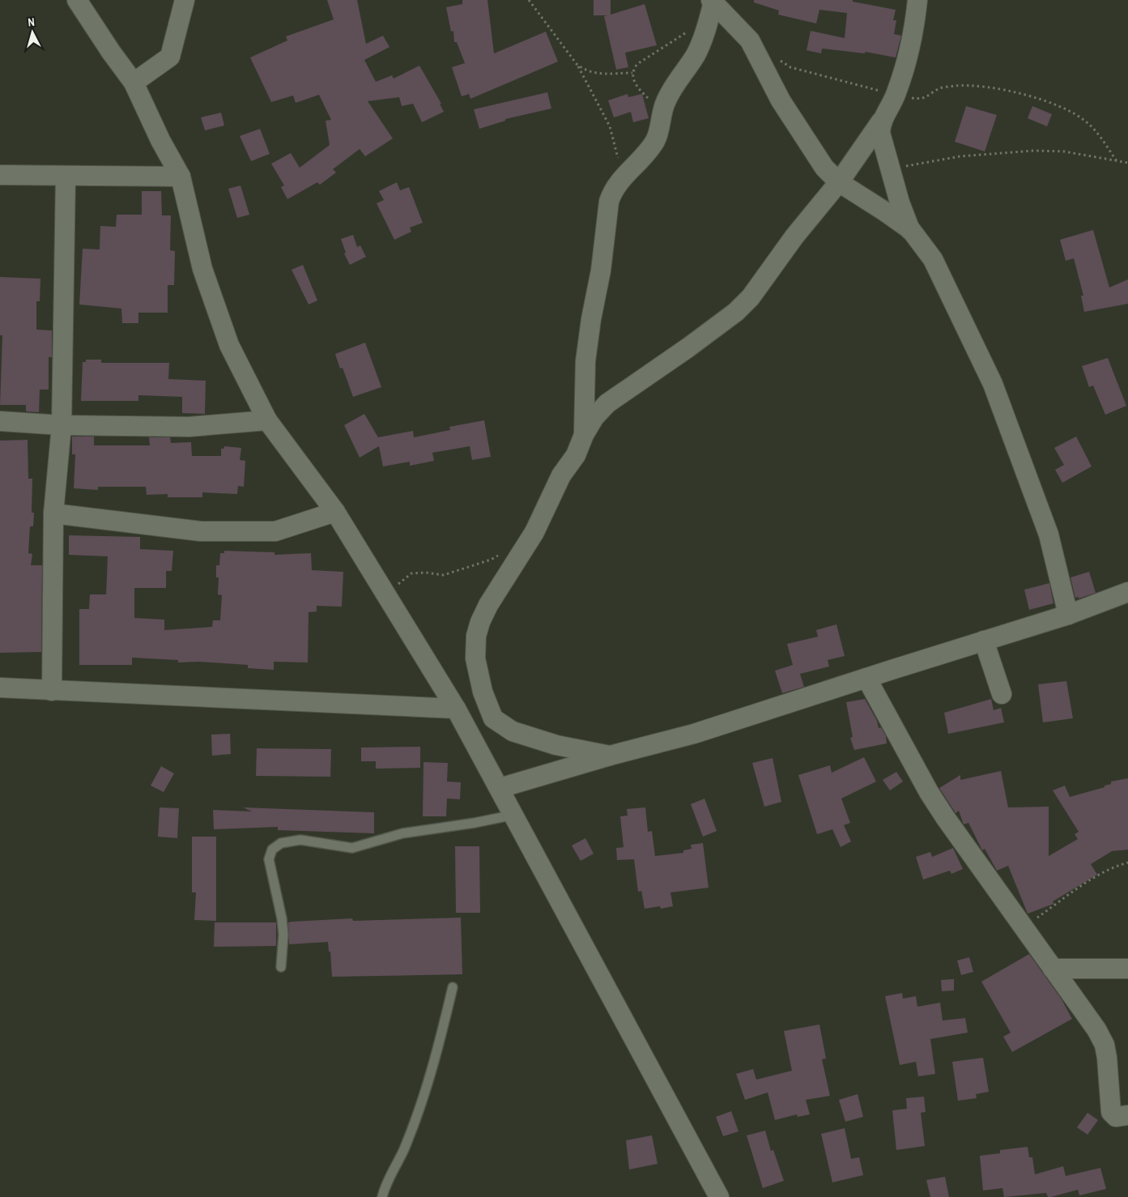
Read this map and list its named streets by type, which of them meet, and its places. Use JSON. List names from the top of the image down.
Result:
{
  "north": "top"
}
